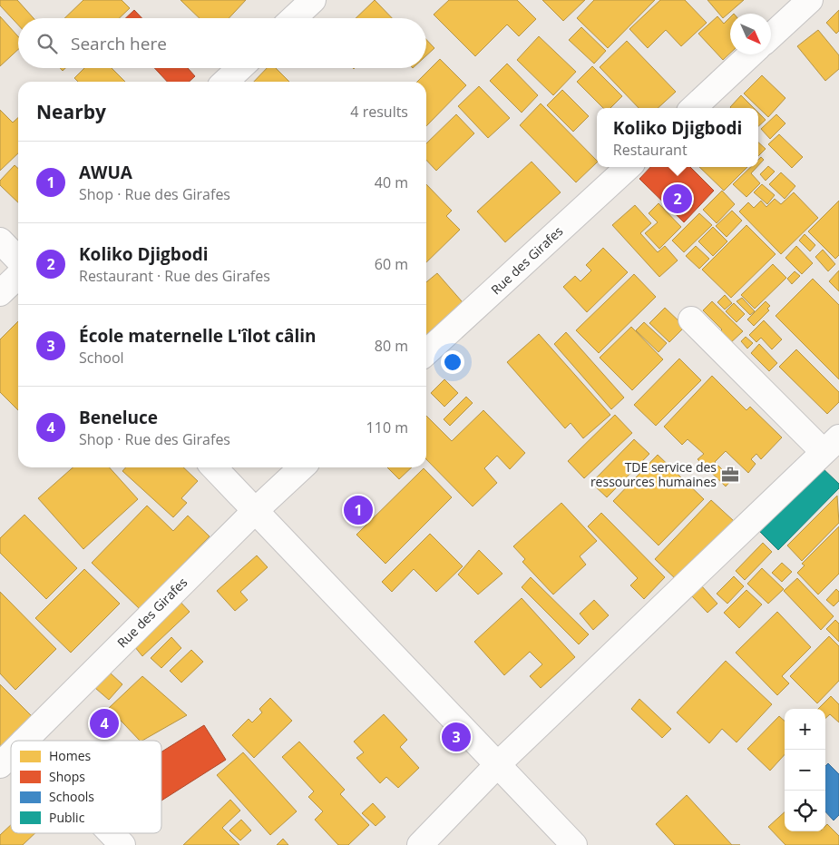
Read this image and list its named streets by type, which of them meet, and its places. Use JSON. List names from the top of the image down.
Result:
{
  "streets": {
    "street": ["Rue des Girafes"]
  },
  "places": {
    "office": ["TDE service des ressources humaines"]
  },
  "legend": [
    "Homes",
    "Shops",
    "Schools",
    "Public"
  ],
  "north": "bottom right",
  "page": {
    "search": "Search here",
    "heading": ["Nearby", "4 results"],
    "popup": ["Koliko Djigbodi", "Restaurant"],
    "list": [
      {
        "mark": "1",
        "name": "AWUA",
        "note": "Shop · Rue des Girafes",
        "value": "40 m"
      },
      {
        "mark": "2",
        "name": "Koliko Djigbodi",
        "note": "Restaurant · Rue des Girafes",
        "value": "60 m"
      },
      {
        "mark": "3",
        "name": "École maternelle L'îlot câlin",
        "note": "School",
        "value": "80 m"
      },
      {
        "mark": "4",
        "name": "Beneluce",
        "note": "Shop · Rue des Girafes",
        "value": "110 m"
      }
    ],
    "pins": [
      "2",
      "1",
      "4",
      "3"
    ],
    "map_buttons": ["+", "−"]
  }
}
